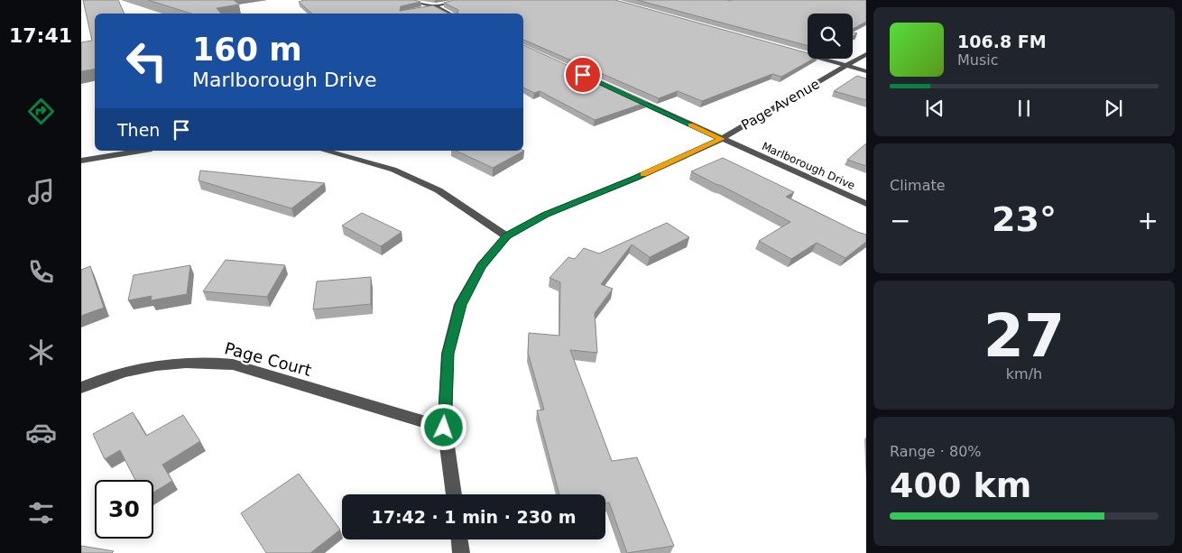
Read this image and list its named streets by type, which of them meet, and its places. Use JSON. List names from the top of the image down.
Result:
{
  "streets": {
    "street": ["Page Avenue", "Marlborough Drive", "Page Court"]
  },
  "crossings": [
    ["Page Avenue", "Marlborough Drive"],
    ["Page Avenue", "Page Court"]
  ],
  "page": {
    "tabs": "17:41",
    "turn": ["160 m", "Marlborough Drive"],
    "song": ["106.8 FM", "Music"],
    "then": "Then",
    "tile": [
      "Climate",
      ["27", "km/h"],
      ["Range · 80%", "400 km"]
    ],
    "heat": ["−", "23°", "+"],
    "limit": "30",
    "trip": "17:42 · 1 min · 230 m"
  }
}
